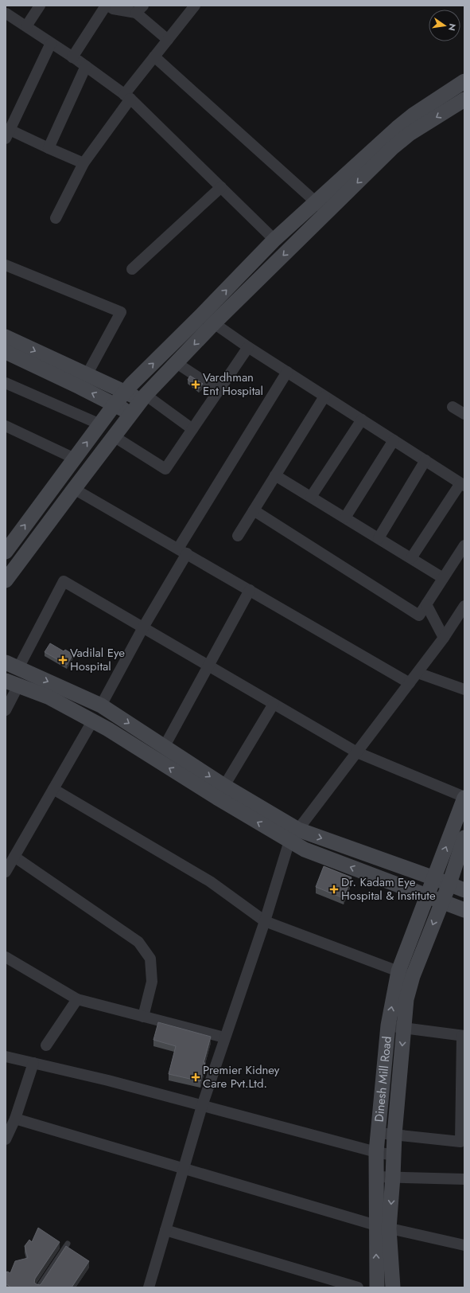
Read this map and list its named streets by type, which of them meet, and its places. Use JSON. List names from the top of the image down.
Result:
{
  "streets": {
    "main road": ["Dinesh Mill Road"]
  },
  "places": {
    "health": [
      "Vardhman Ent Hospital",
      "Vadilal Eye Hospital",
      "Dr. Kadam Eye Hospital & Institute",
      "Premier Kidney Care Pvt.Ltd."
    ]
  },
  "north": "right"
}
